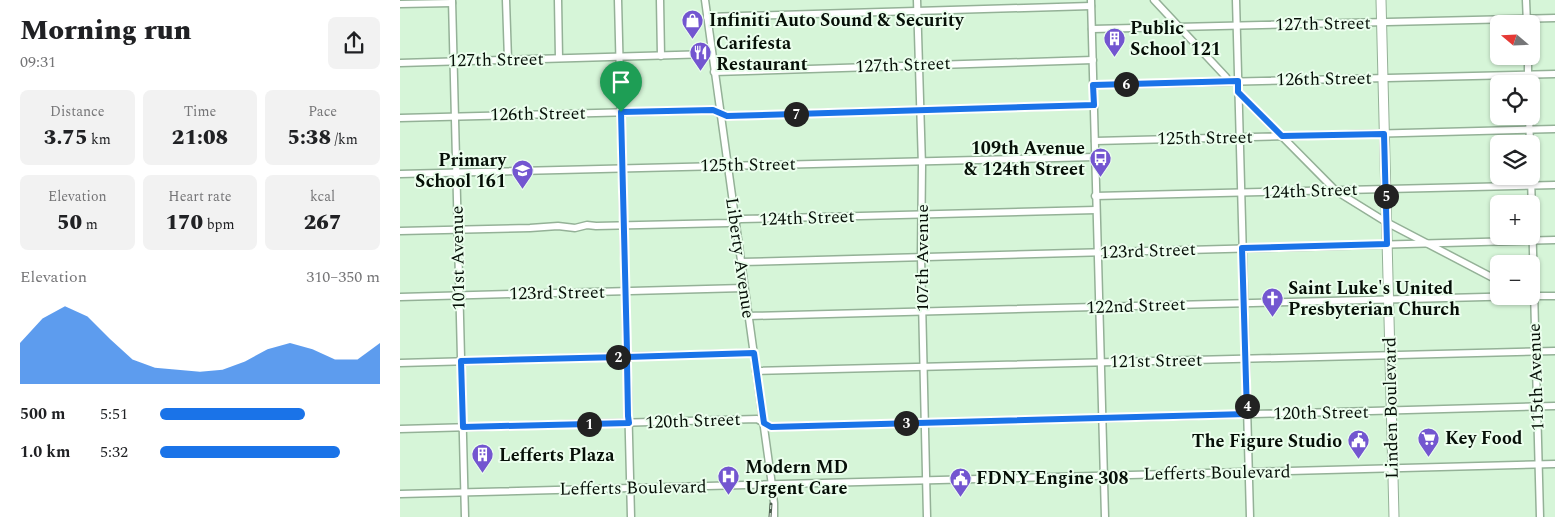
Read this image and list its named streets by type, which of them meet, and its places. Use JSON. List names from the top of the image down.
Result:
{
  "streets": {
    "main road": ["Linden Boulevard"],
    "street": [
      "127th Street",
      "126th Street",
      "125th Street",
      "124th Street",
      "123rd Street",
      "101st Avenue",
      "Liberty Avenue",
      "107th Avenue",
      "122nd Street",
      "121st Street",
      "115th Avenue",
      "120th Street",
      "Lefferts Boulevard"
    ]
  },
  "crossings": [
    ["127th Street", "101st Avenue"],
    ["127th Street", "Liberty Avenue"],
    ["127th Street", "107th Avenue"],
    ["127th Street", "Linden Boulevard"],
    ["126th Street", "101st Avenue"],
    ["126th Street", "Liberty Avenue"],
    ["126th Street", "107th Avenue"],
    ["126th Street", "Linden Boulevard"],
    ["125th Street", "101st Avenue"],
    ["125th Street", "Liberty Avenue"],
    ["125th Street", "107th Avenue"],
    ["125th Street", "Linden Boulevard"],
    ["124th Street", "101st Avenue"],
    ["124th Street", "Liberty Avenue"],
    ["124th Street", "107th Avenue"],
    ["124th Street", "115th Avenue"],
    ["124th Street", "Linden Boulevard"],
    ["123rd Street", "101st Avenue"],
    ["123rd Street", "Liberty Avenue"],
    ["123rd Street", "107th Avenue"],
    ["123rd Street", "Linden Boulevard"],
    ["101st Avenue", "120th Street"],
    ["101st Avenue", "Lefferts Boulevard"],
    ["Liberty Avenue", "122nd Street"],
    ["Liberty Avenue", "121st Street"],
    ["Liberty Avenue", "120th Street"],
    ["Liberty Avenue", "Lefferts Boulevard"],
    ["107th Avenue", "122nd Street"],
    ["107th Avenue", "121st Street"],
    ["107th Avenue", "120th Street"],
    ["107th Avenue", "Lefferts Boulevard"],
    ["122nd Street", "Linden Boulevard"],
    ["121st Street", "115th Avenue"],
    ["121st Street", "Linden Boulevard"],
    ["115th Avenue", "120th Street"],
    ["115th Avenue", "Lefferts Boulevard"],
    ["Linden Boulevard", "120th Street"],
    ["Linden Boulevard", "Lefferts Boulevard"]
  ],
  "places": {
    "shop": ["Infiniti Auto Sound & Security"],
    "building": ["Public School 121", "Lefferts Plaza"],
    "restaurant": ["Carifesta Restaurant"],
    "bus stop": ["109th Avenue & 124th Street"],
    "school or university": ["Primary School 161"],
    "church": ["Saint Luke's United Presbyterian Church"],
    "supermarket": ["Key Food"],
    "public building": ["The Figure Studio", "FDNY Engine 308"],
    "hospital": ["Modern MD Urgent Care"]
  },
  "north": "left",
  "page": {
    "heading": ["Morning run", "09:31"],
    "map_buttons": ["+", "−"],
    "pins": [
      "6",
      "7",
      "5",
      "2",
      "4",
      "3",
      "1"
    ],
    "stats": [
      ["Distance", "3.75 km"],
      ["Time", "21:08"],
      ["Pace", "5:38 /km"],
      ["Elevation", "50 m"],
      ["Heart rate", "170 bpm"],
      ["kcal", "267"]
    ],
    "chart": ["Elevation", "310–350 m"],
    "list": [
      {
        "name": "500 m",
        "note": "5:51"
      },
      {
        "name": "1.0 km",
        "note": "5:32"
      }
    ]
  }
}
